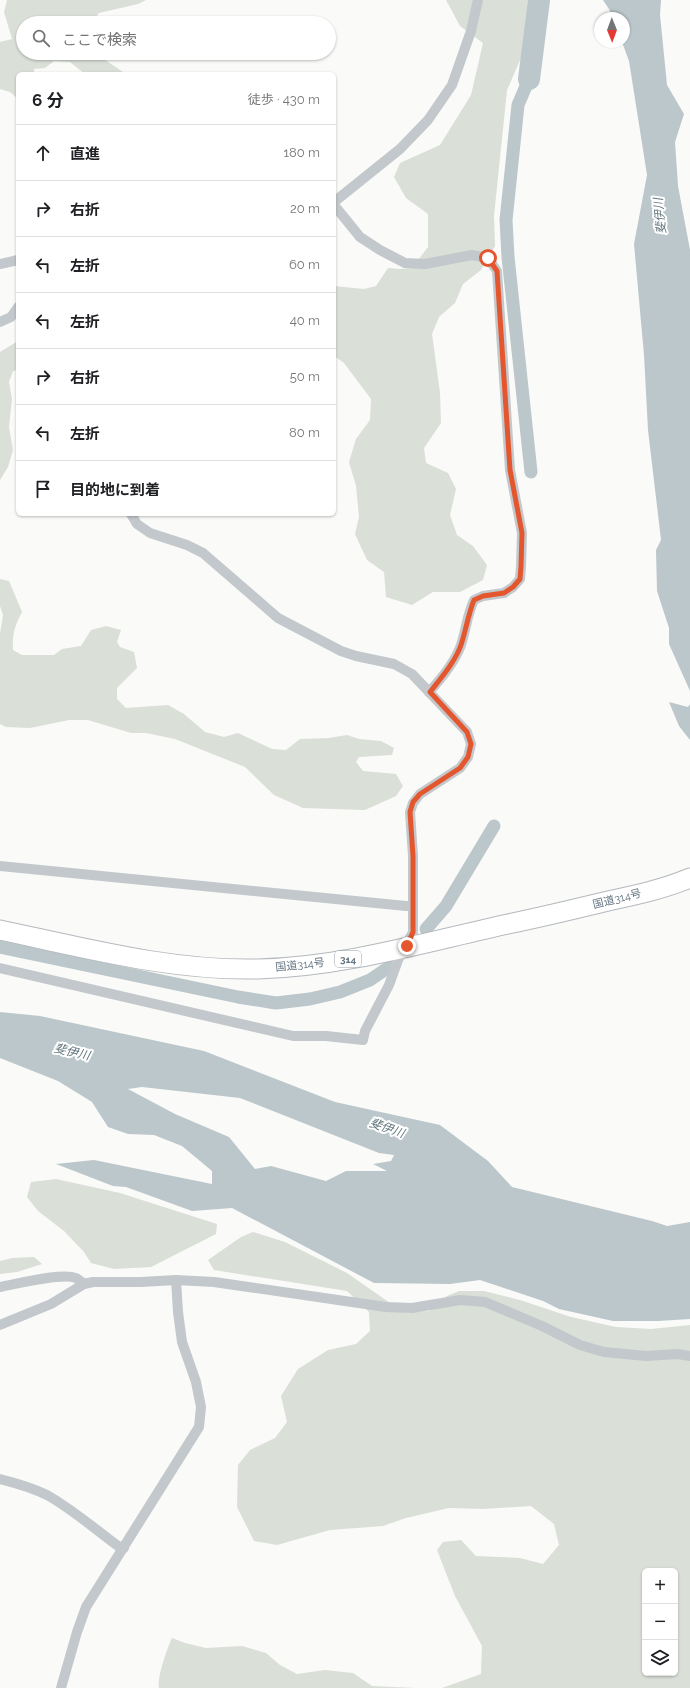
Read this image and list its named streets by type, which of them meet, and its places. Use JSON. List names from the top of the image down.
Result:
{
  "streets": {
    "highway": ["国道314号", "314"]
  },
  "water": ["斐伊川"],
  "north": "bottom",
  "page": {
    "search": "ここで検索",
    "heading": ["6 分", "徒歩 · 430 m"],
    "list": [
      ["直進", "180 m"],
      ["右折", "20 m"],
      ["左折", "60 m"],
      ["左折", "40 m"],
      ["右折", "50 m"],
      ["左折", "80 m"],
      "目的地に到着"
    ],
    "map_buttons": ["+", "−"]
  }
}
